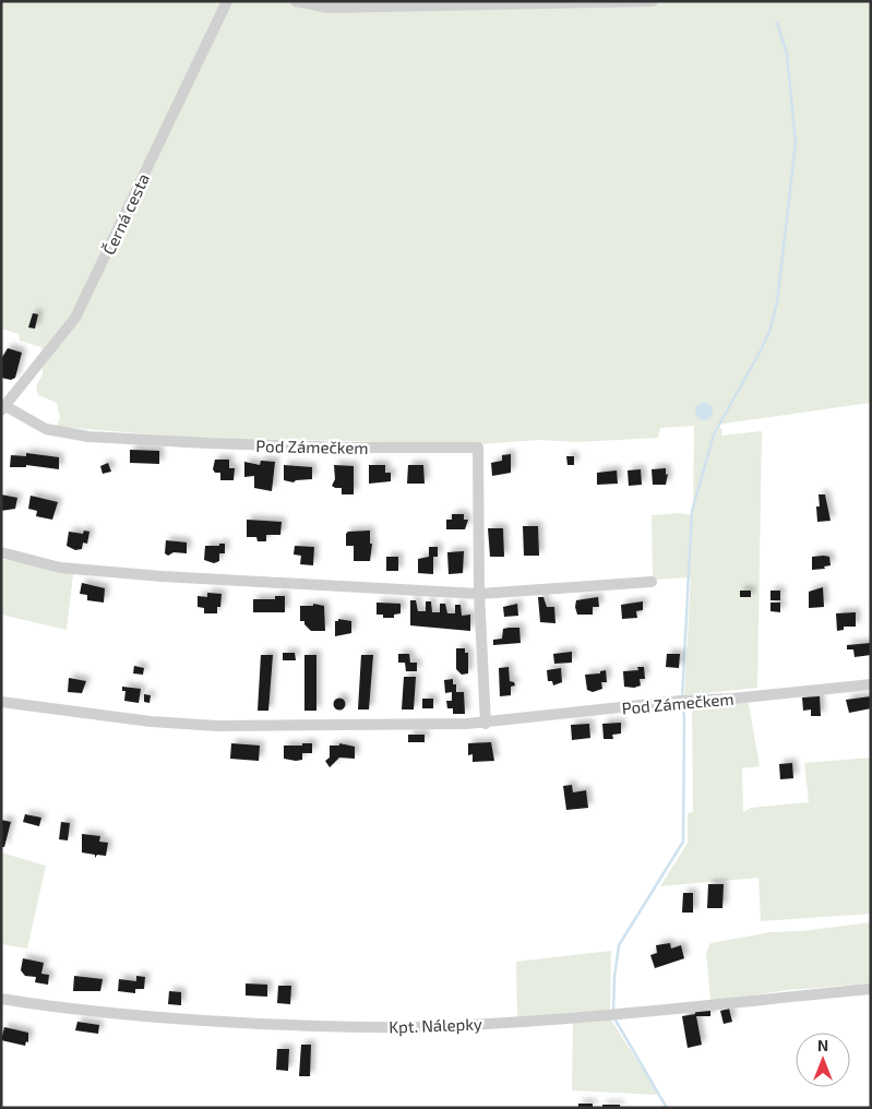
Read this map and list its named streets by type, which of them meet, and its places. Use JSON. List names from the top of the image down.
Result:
{
  "streets": {
    "street": ["Černá cesta", "Pod Zámečkem", "Kpt. Nálepky"]
  },
  "crossings": [
    ["Černá cesta", "Pod Zámečkem"]
  ],
  "north": "top"
}
